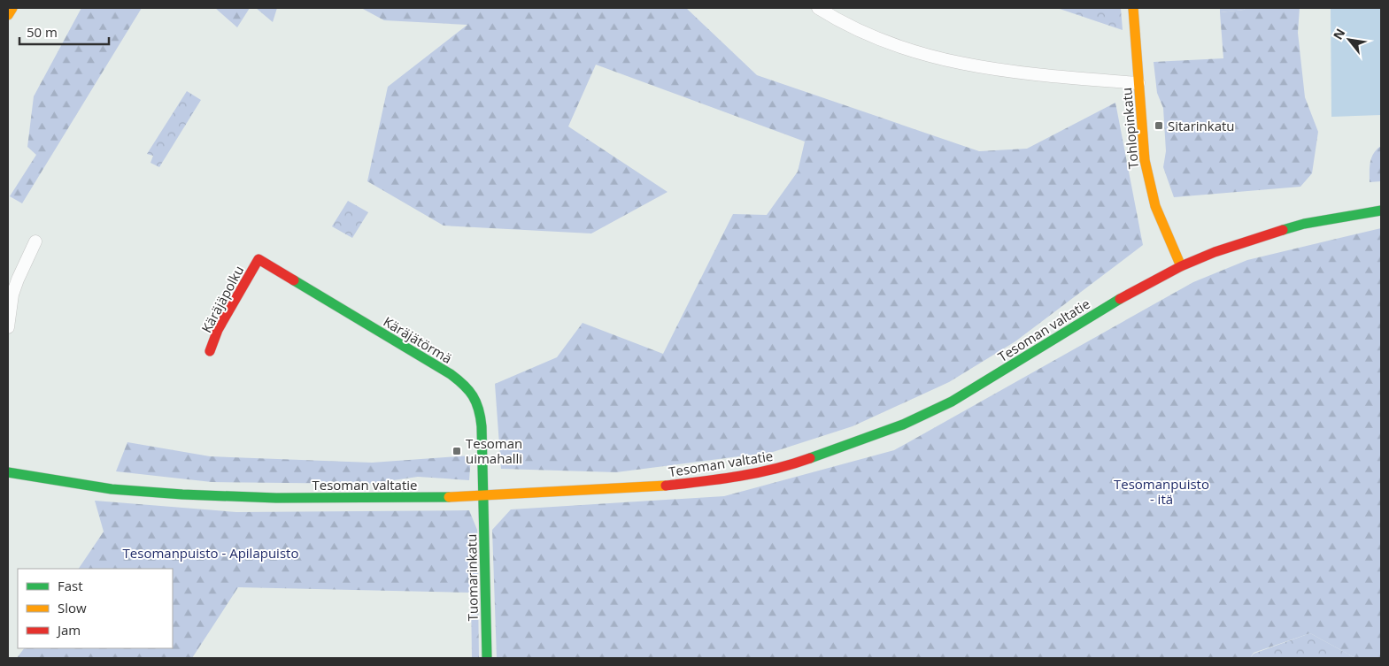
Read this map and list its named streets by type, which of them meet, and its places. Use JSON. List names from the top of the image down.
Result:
{
  "streets": {
    "main road": [
      "Tohlopinkatu",
      "Käräjäpolku",
      "Tesoman valtatie",
      "Käräjätörmä",
      "Tuomarinkatu"
    ]
  },
  "crossings": [
    ["Tohlopinkatu", "Tesoman valtatie"],
    ["Käräjäpolku", "Käräjätörmä"],
    ["Tesoman valtatie", "Käräjätörmä"],
    ["Tesoman valtatie", "Tuomarinkatu"],
    ["Käräjätörmä", "Tuomarinkatu"]
  ],
  "parks": ["Tesomanpuisto - itä", "Tesomanpuisto - Apilapuisto"],
  "places": {
    "transit": ["Sitarinkatu", "Tesoman uimahalli"]
  },
  "legend": ["Fast", "Slow", "Jam"],
  "scale_bar": "50 m",
  "north": "top left"
}
